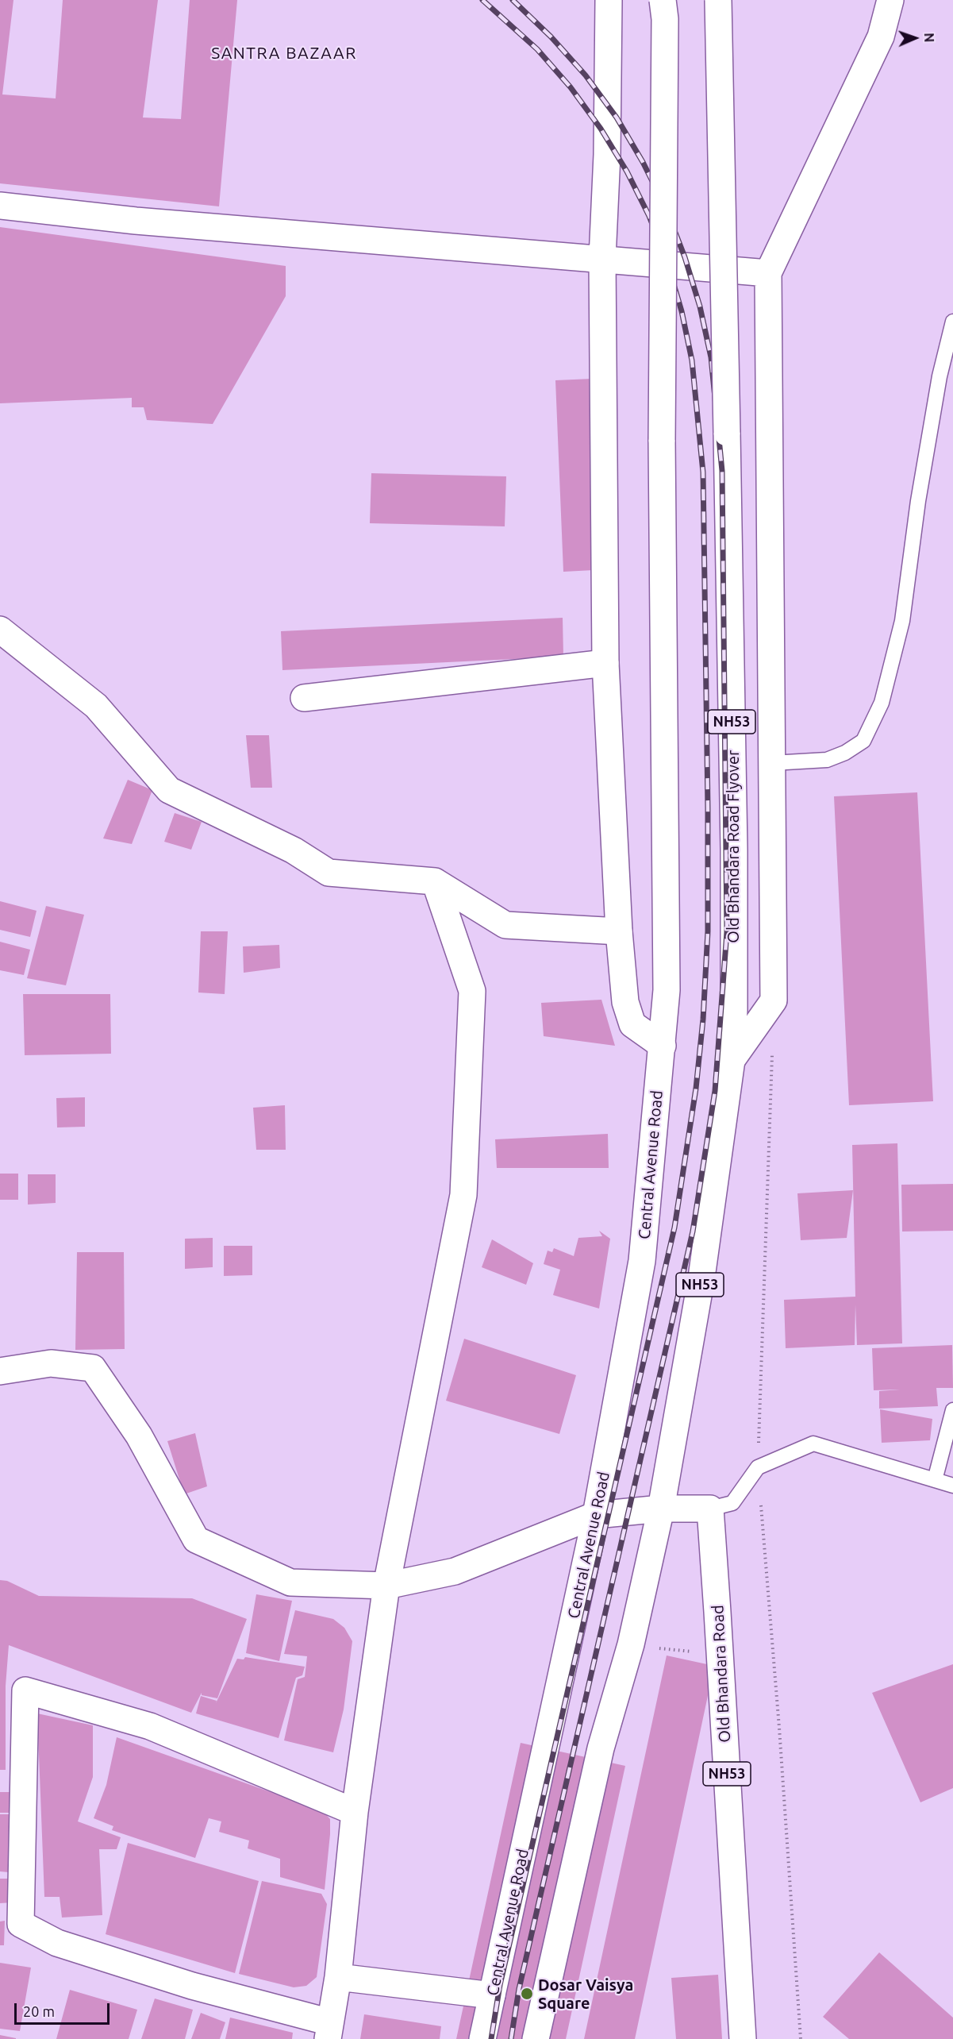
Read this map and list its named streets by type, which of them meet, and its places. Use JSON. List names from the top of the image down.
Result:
{
  "streets": {
    "main road": [
      "NH53",
      "Old Bhandara Road Flyover",
      "Central Avenue Road",
      "Old Bhandara Road"
    ]
  },
  "crossings": [
    ["NH53", "Old Bhandara Road Flyover"]
  ],
  "districts": ["SANTRA BAZAAR"],
  "places": ["Dosar Vaisya Square"],
  "scale_bar": "20 m",
  "north": "right"
}
